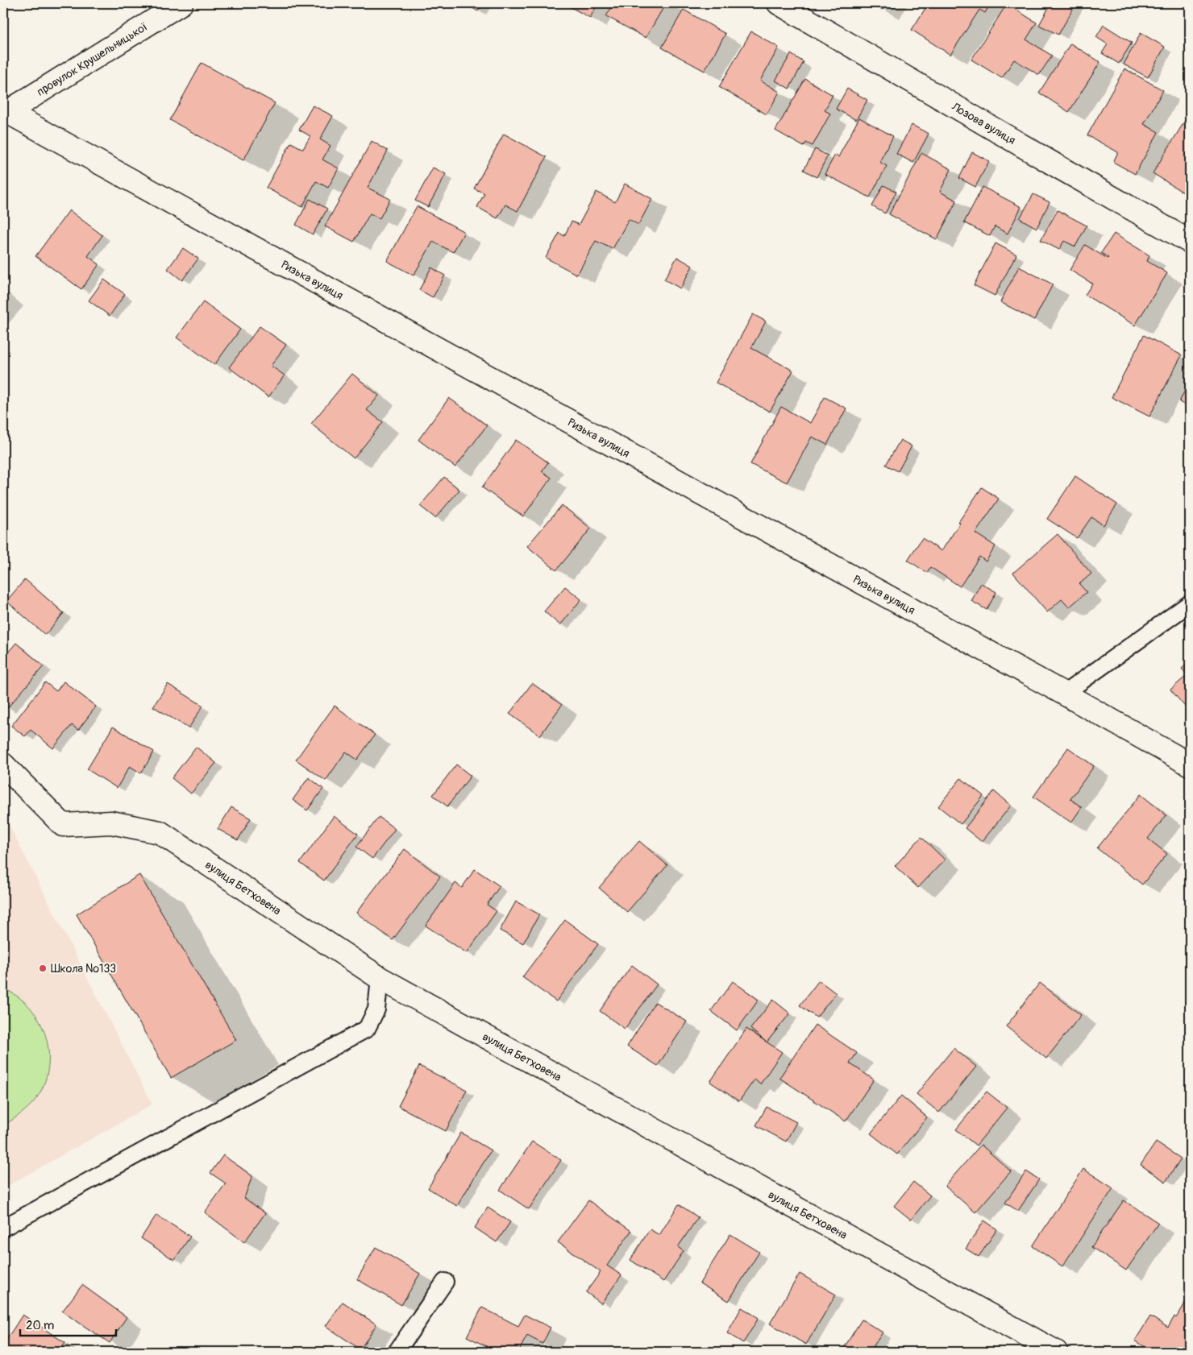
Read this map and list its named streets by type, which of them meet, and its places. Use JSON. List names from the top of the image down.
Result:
{
  "streets": {
    "street": [
      "провулок Крушельницької",
      "Лозова вулиця",
      "Ризька вулиця",
      "вулиця Бетховена"
    ]
  },
  "crossings": [
    ["провулок Крушельницької", "Ризька вулиця"]
  ],
  "places": ["Школа №133"],
  "scale_bar": "20 m"
}
